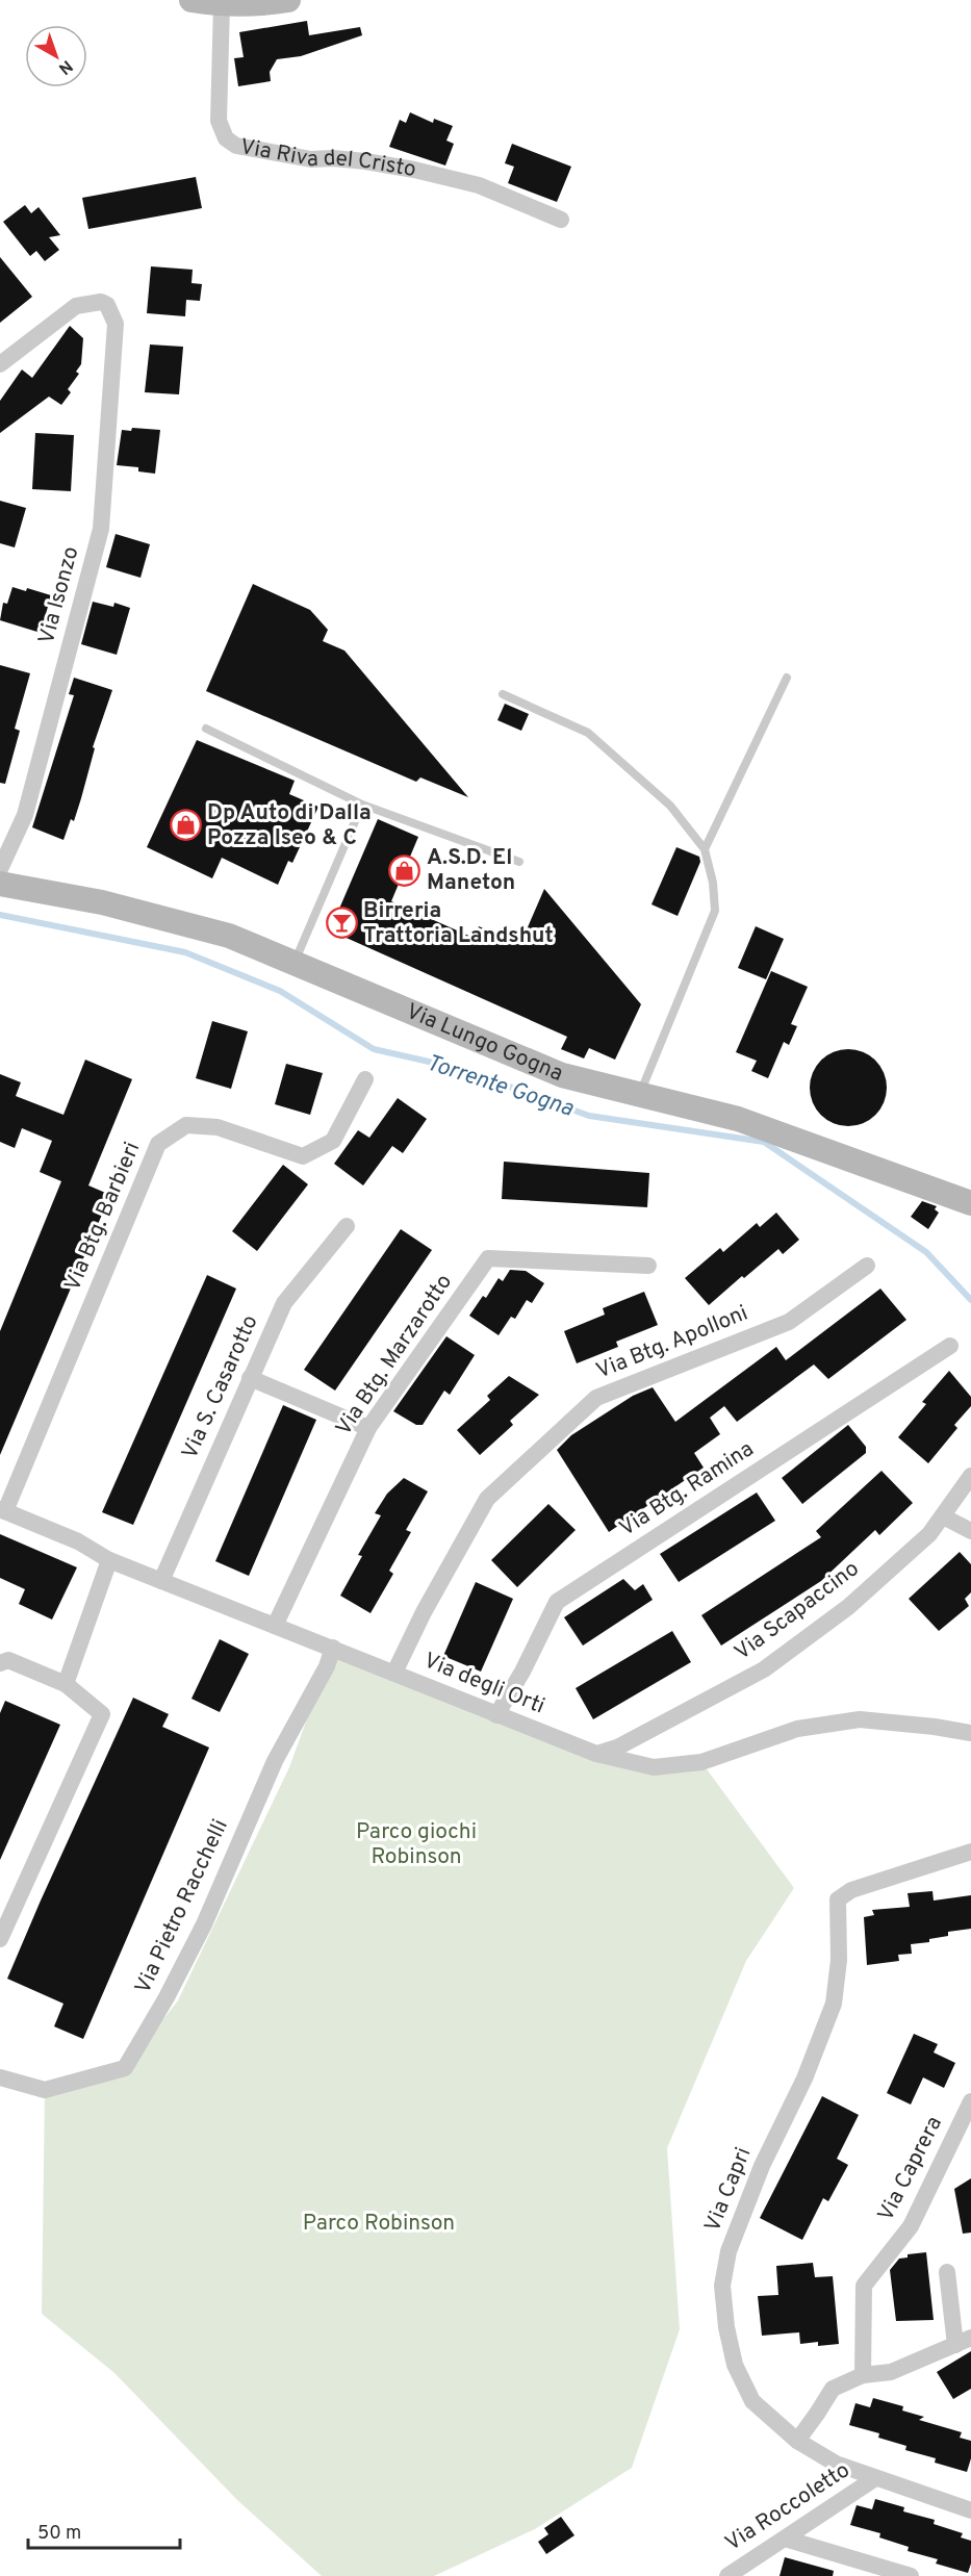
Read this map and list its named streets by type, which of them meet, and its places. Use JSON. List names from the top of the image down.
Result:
{
  "streets": {
    "street": [
      "Via Riva del Cristo",
      "Via Isonzo",
      "Via Lungo Gogna",
      "Via Btg. Barbieri",
      "Via Btg. Apolloni",
      "Via Btg. Marzarotto",
      "Via S. Casarotto",
      "Via Btg. Ramina",
      "Via Scapaccino",
      "Via degli Orti",
      "Via Pietro Racchelli",
      "Via Caprera",
      "Via Capri",
      "Via Roccoletto"
    ]
  },
  "crossings": [
    ["Via Btg. Barbieri", "Via degli Orti"],
    ["Via Btg. Apolloni", "Via degli Orti"],
    ["Via Btg. Marzarotto", "Via degli Orti"],
    ["Via S. Casarotto", "Via degli Orti"],
    ["Via Btg. Ramina", "Via degli Orti"],
    ["Via Scapaccino", "Via degli Orti"],
    ["Via degli Orti", "Via Pietro Racchelli"],
    ["Via Capri", "Via Roccoletto"]
  ],
  "water": ["Torrente Gogna"],
  "parks": ["Parco giochi Robinson", "Parco Robinson"],
  "places": {
    "shop": ["Dp Auto di Dalla Pozza Iseo & C", "A.S.D. El Maneton"],
    "bar": ["Birreria Trattoria Landshut"]
  },
  "scale_bar": "50 m",
  "north": "bottom right"
}
